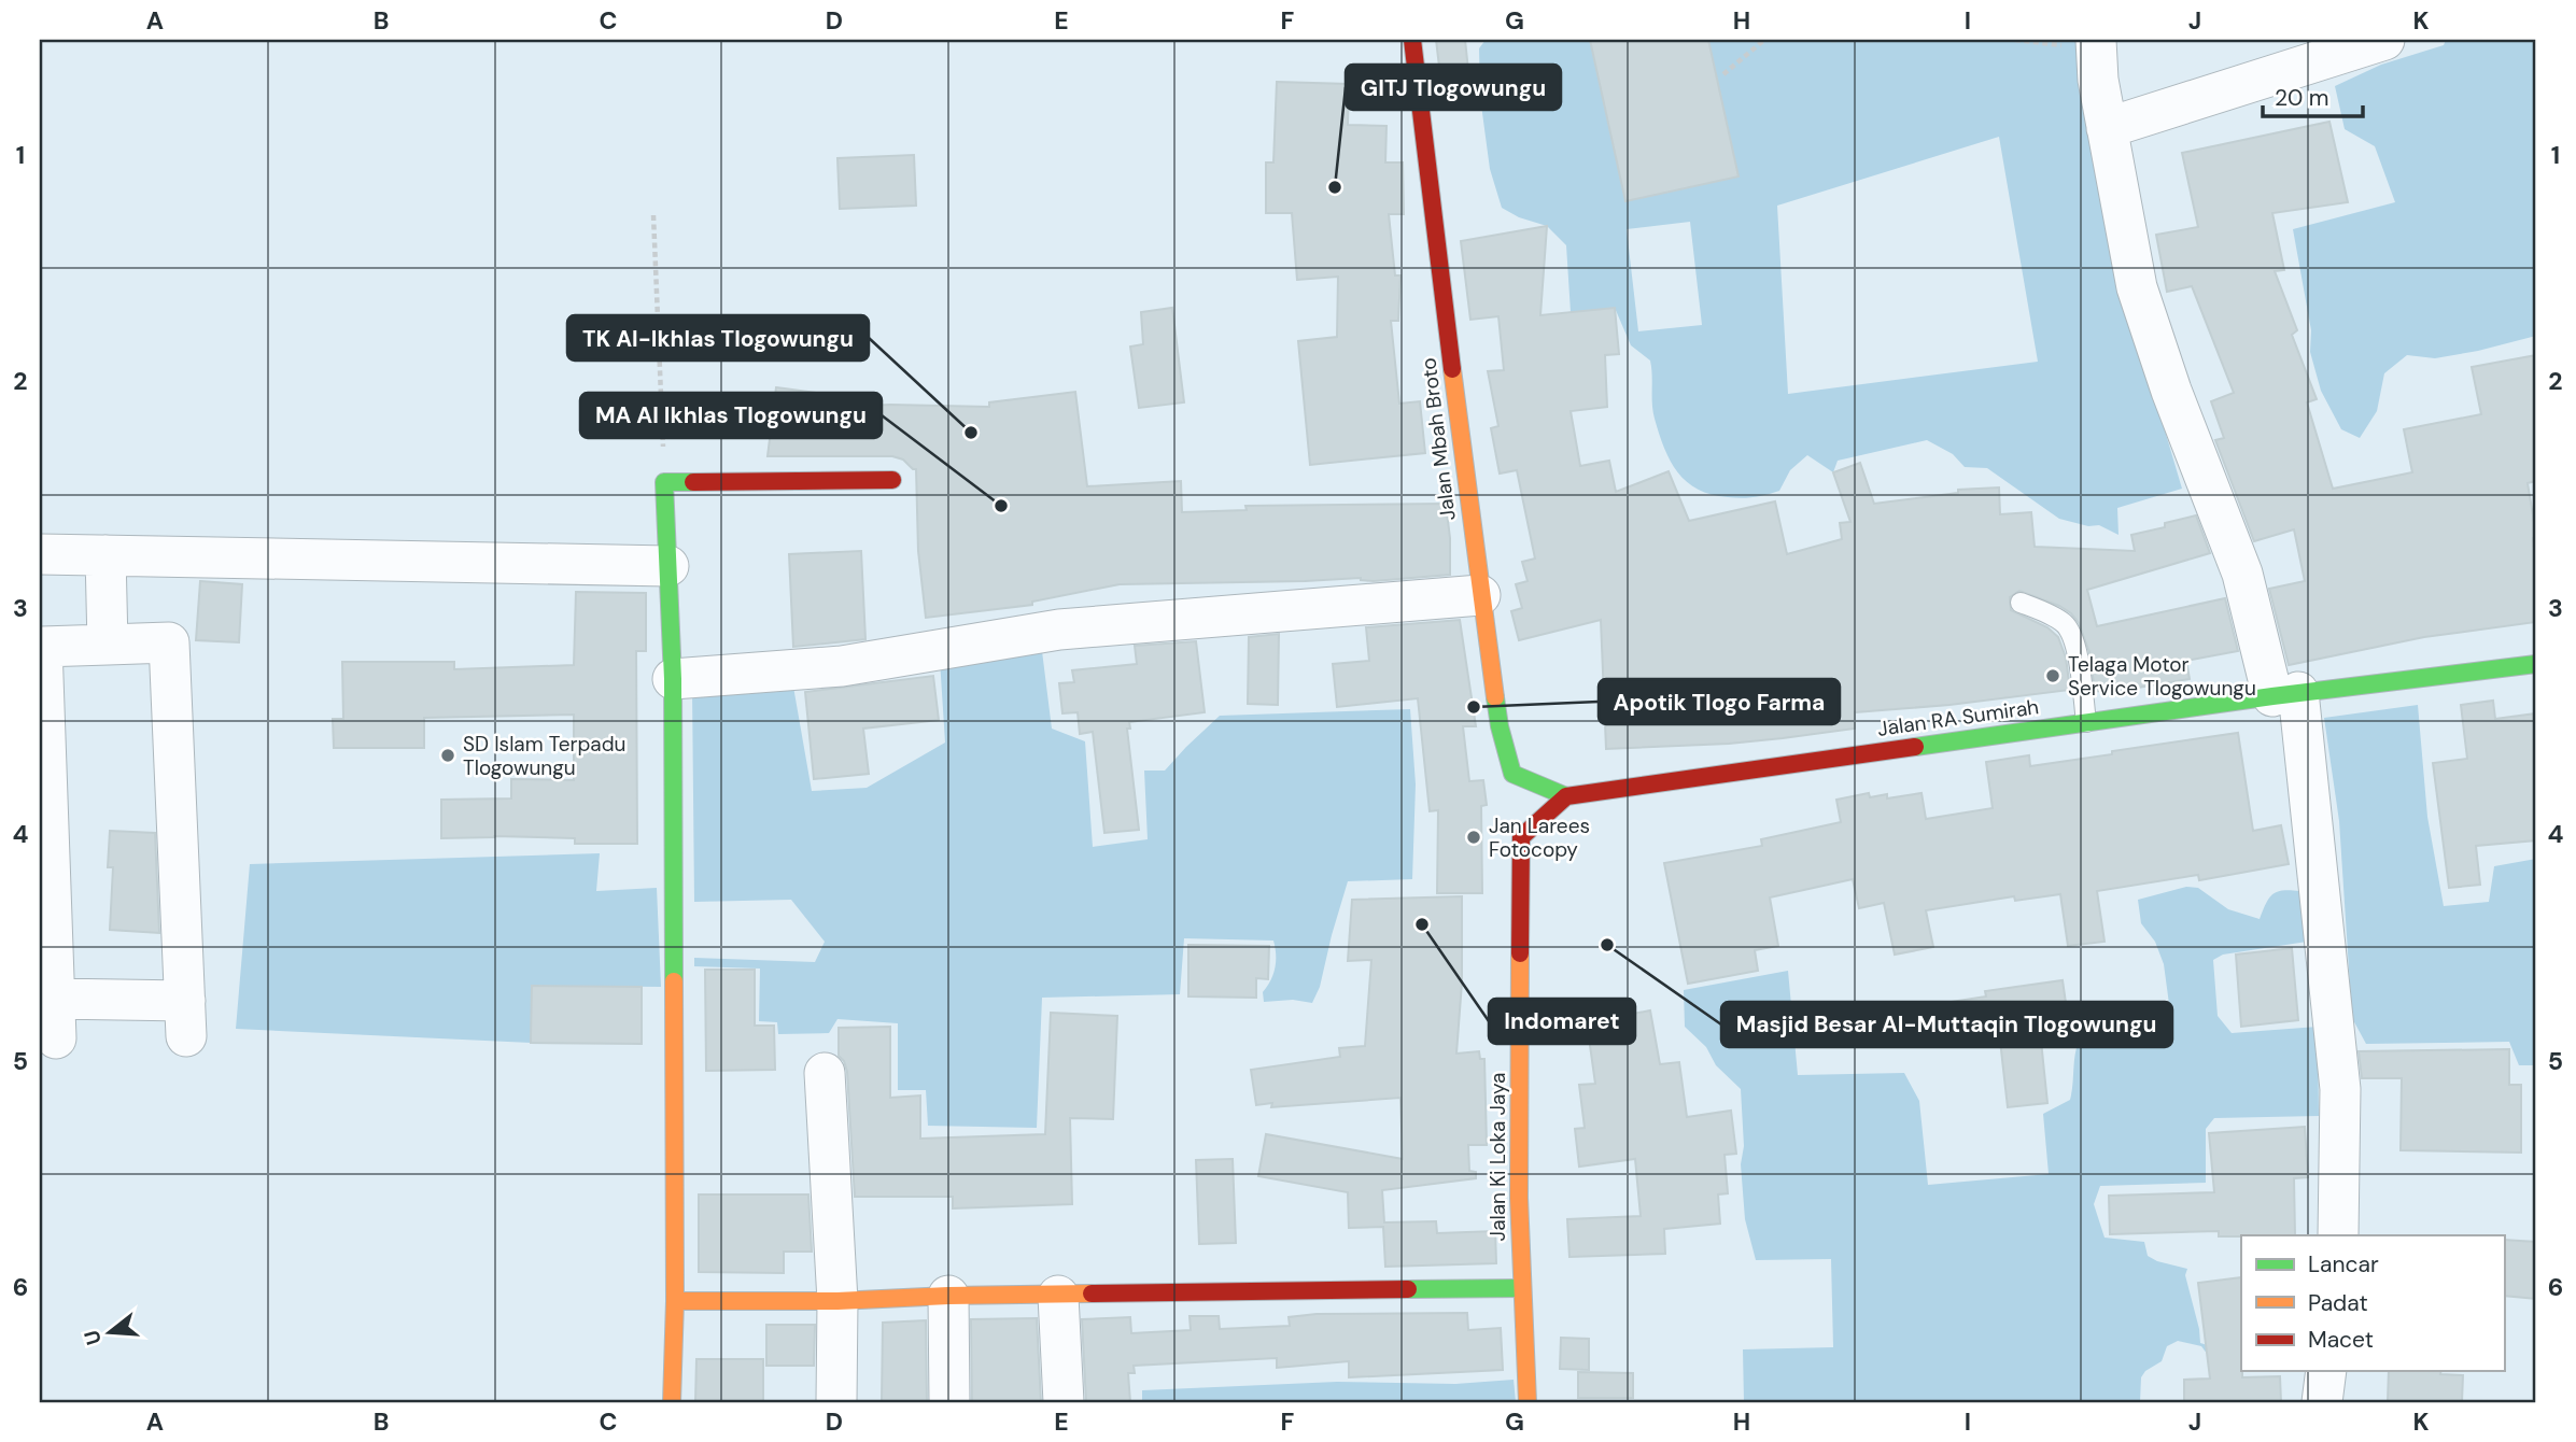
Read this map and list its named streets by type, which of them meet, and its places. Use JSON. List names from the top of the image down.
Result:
{
  "streets": {
    "main road": ["Jalan Mbah Broto", "Jalan RA Sumirah", "Jalan Ki Loka Jaya"]
  },
  "crossings": [
    ["Jalan Mbah Broto", "Jalan Ki Loka Jaya"]
  ],
  "places": [
    "GITJ Tlogowungu",
    "TK Al-Ikhlas Tlogowungu",
    "MA Al Ikhlas Tlogowungu",
    "Telaga Motor Service Tlogowungu",
    "Apotik Tlogo Farma",
    "SD Islam Terpadu Tlogowungu",
    "Jan Larees Fotocopy",
    "Indomaret",
    "Masjid Besar Al-Muttaqin Tlogowungu"
  ],
  "legend": ["Lancar", "Padat", "Macet"],
  "scale_bar": "20 m",
  "north": "left",
  "grid": {
    "columns": [
      "A",
      "B",
      "C",
      "D",
      "E",
      "F",
      "G",
      "H",
      "I",
      "J",
      "K"
    ],
    "rows": [
      "1",
      "2",
      "3",
      "4",
      "5",
      "6"
    ]
  }
}
